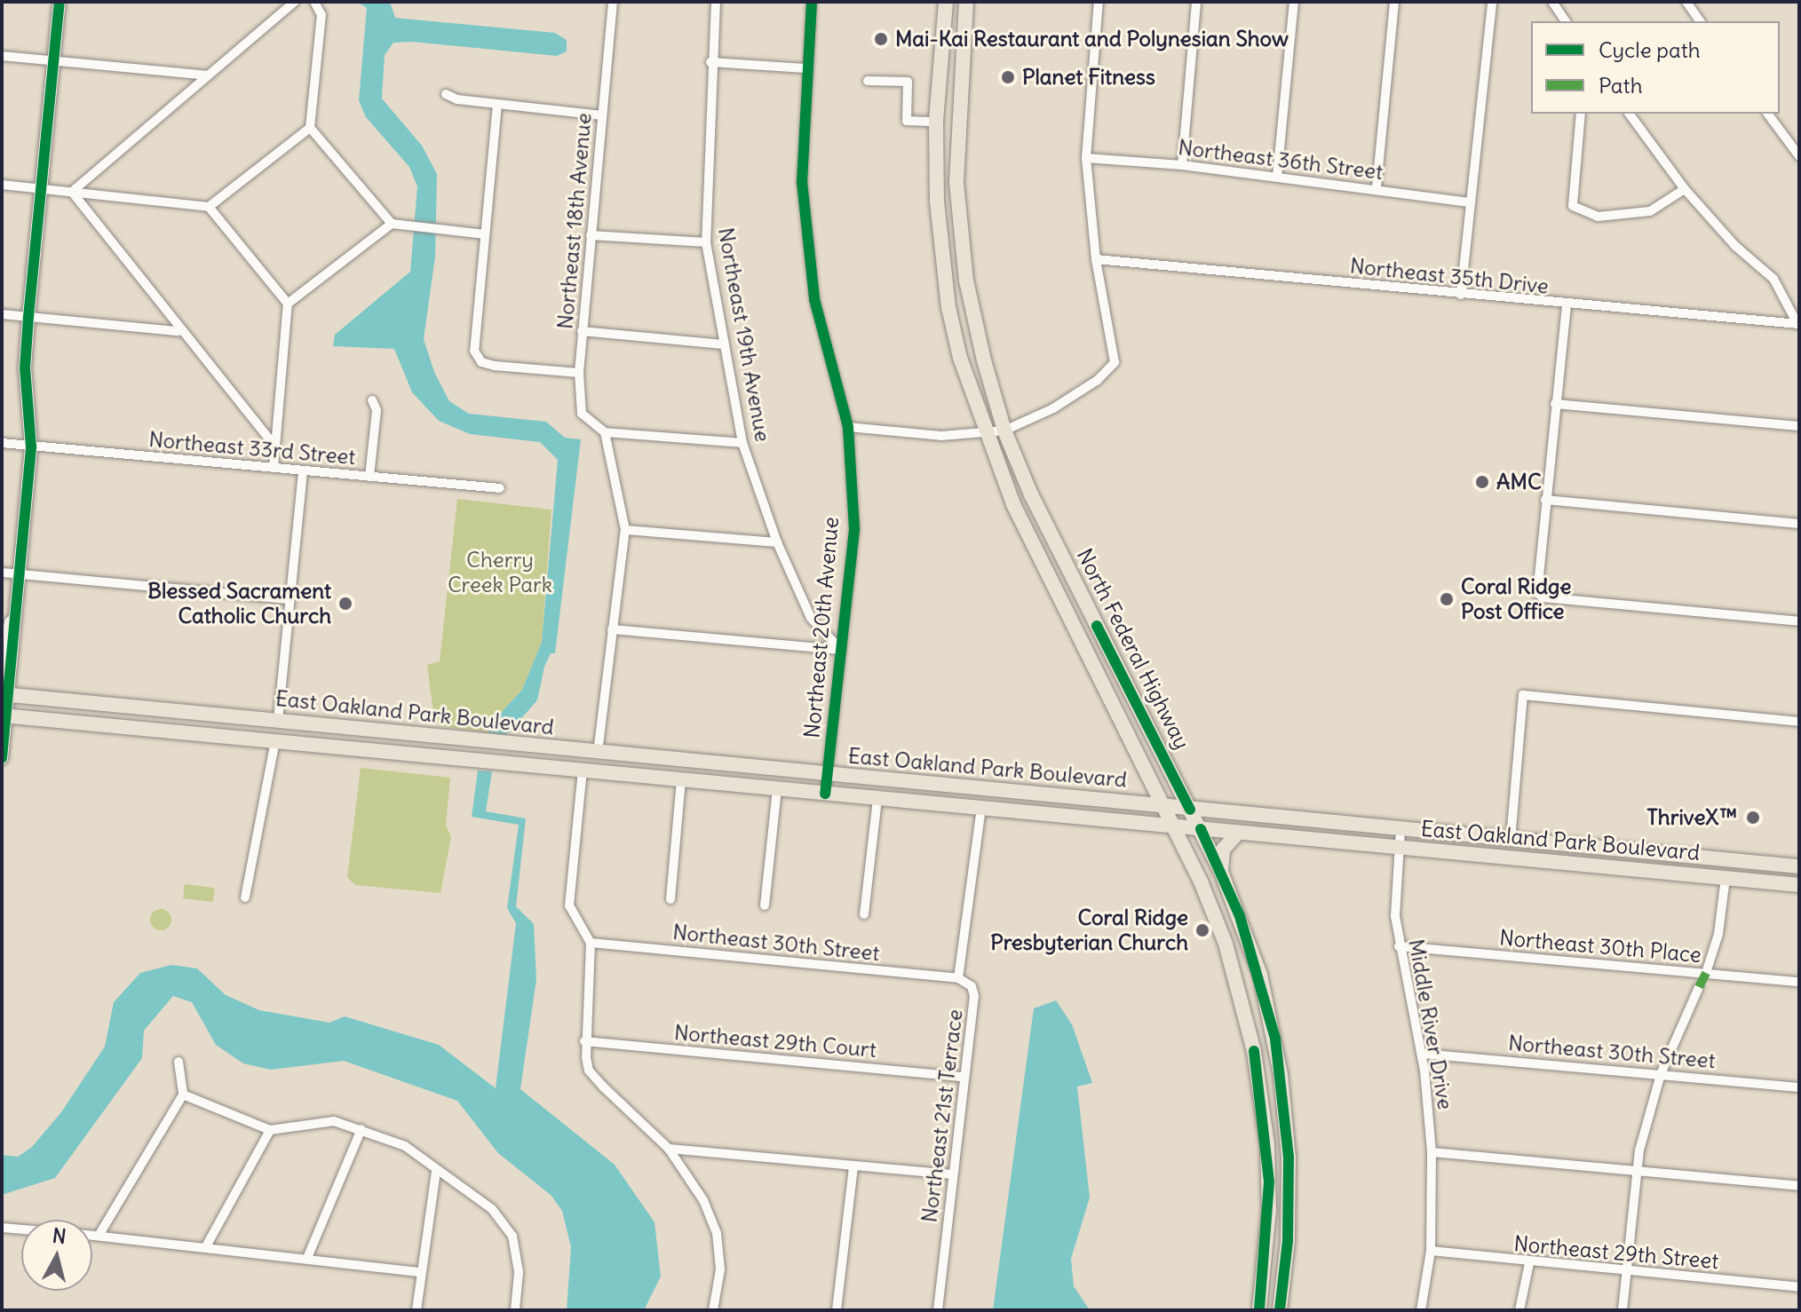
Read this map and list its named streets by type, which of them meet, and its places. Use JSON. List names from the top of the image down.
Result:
{
  "streets": {
    "main road": ["North Federal Highway", "East Oakland Park Boulevard"],
    "street": [
      "Northeast 36th Street",
      "Northeast 18th Avenue",
      "Northeast 35th Drive",
      "Northeast 19th Avenue",
      "Northeast 33rd Street",
      "Northeast 20th Avenue",
      "Northeast 30th Street",
      "Northeast 30th Place",
      "Middle River Drive",
      "Northeast 29th Court",
      "Northeast 21st Terrace",
      "Northeast 29th Street"
    ]
  },
  "crossings": [
    ["Northeast 19th Avenue", "Northeast 20th Avenue"],
    ["Northeast 20th Avenue", "East Oakland Park Boulevard"],
    ["North Federal Highway", "East Oakland Park Boulevard"],
    ["East Oakland Park Boulevard", "Middle River Drive"],
    ["East Oakland Park Boulevard", "Northeast 21st Terrace"],
    ["Northeast 30th Street", "Middle River Drive"],
    ["Northeast 30th Street", "Northeast 21st Terrace"],
    ["Northeast 30th Place", "Middle River Drive"],
    ["Middle River Drive", "Northeast 29th Street"],
    ["Northeast 29th Court", "Northeast 21st Terrace"]
  ],
  "parks": ["Cherry Creek Park"],
  "places": [
    "Mai-Kai Restaurant and Polynesian Show",
    "Planet Fitness",
    "AMC",
    "Coral Ridge Post Office",
    "Blessed Sacrament Catholic Church",
    "ThriveX™",
    "Coral Ridge Presbyterian Church"
  ],
  "legend": ["Cycle path", "Path"],
  "north": "top"
}
